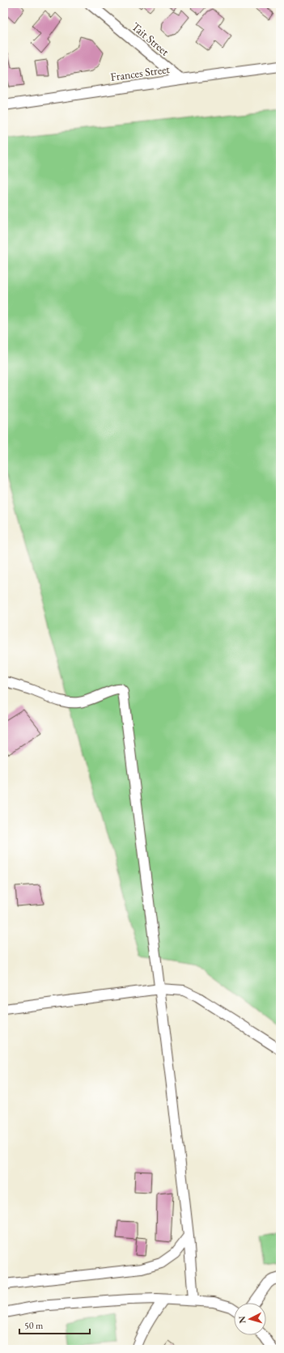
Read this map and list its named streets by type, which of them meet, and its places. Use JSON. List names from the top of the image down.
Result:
{
  "streets": {
    "street": ["Tait Street", "Frances Street"]
  },
  "crossings": [
    ["Tait Street", "Frances Street"]
  ],
  "scale_bar": "50 m",
  "north": "left"
}
